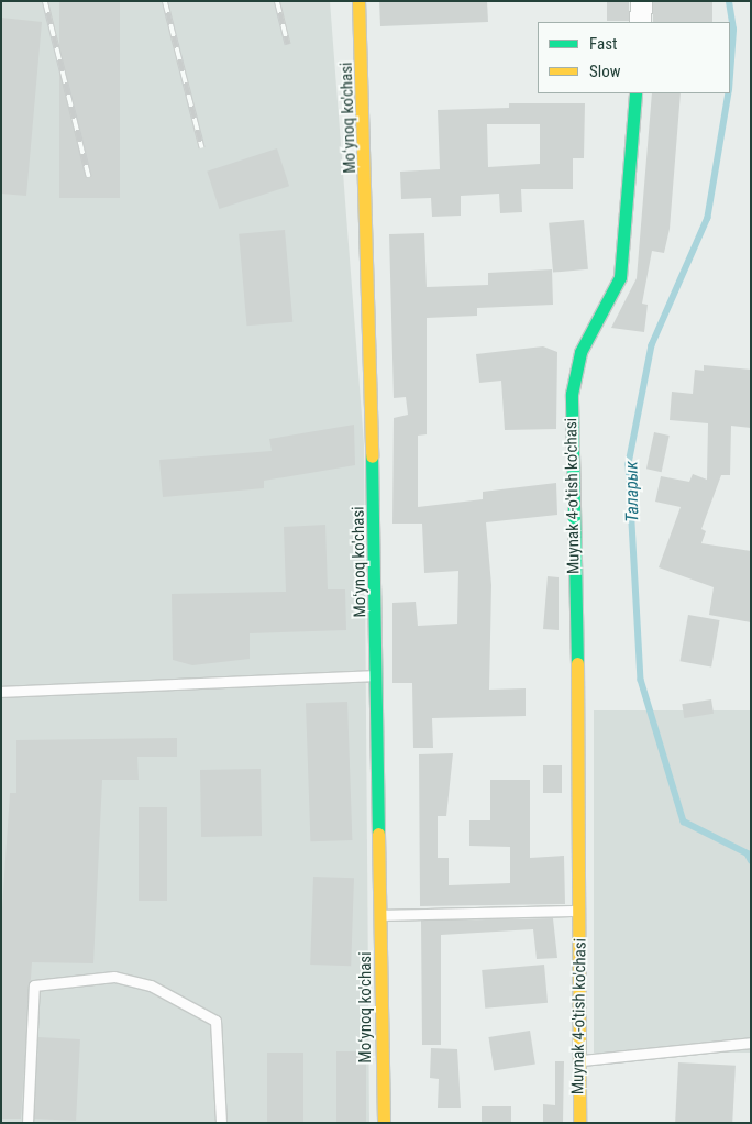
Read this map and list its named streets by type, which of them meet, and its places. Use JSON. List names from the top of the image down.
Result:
{
  "streets": {
    "street": ["Moʻynoq ko'chasi", "Muynak 4-o'tish ko'chasi"]
  },
  "water": ["Таларык"],
  "legend": ["Fast", "Slow"]
}
